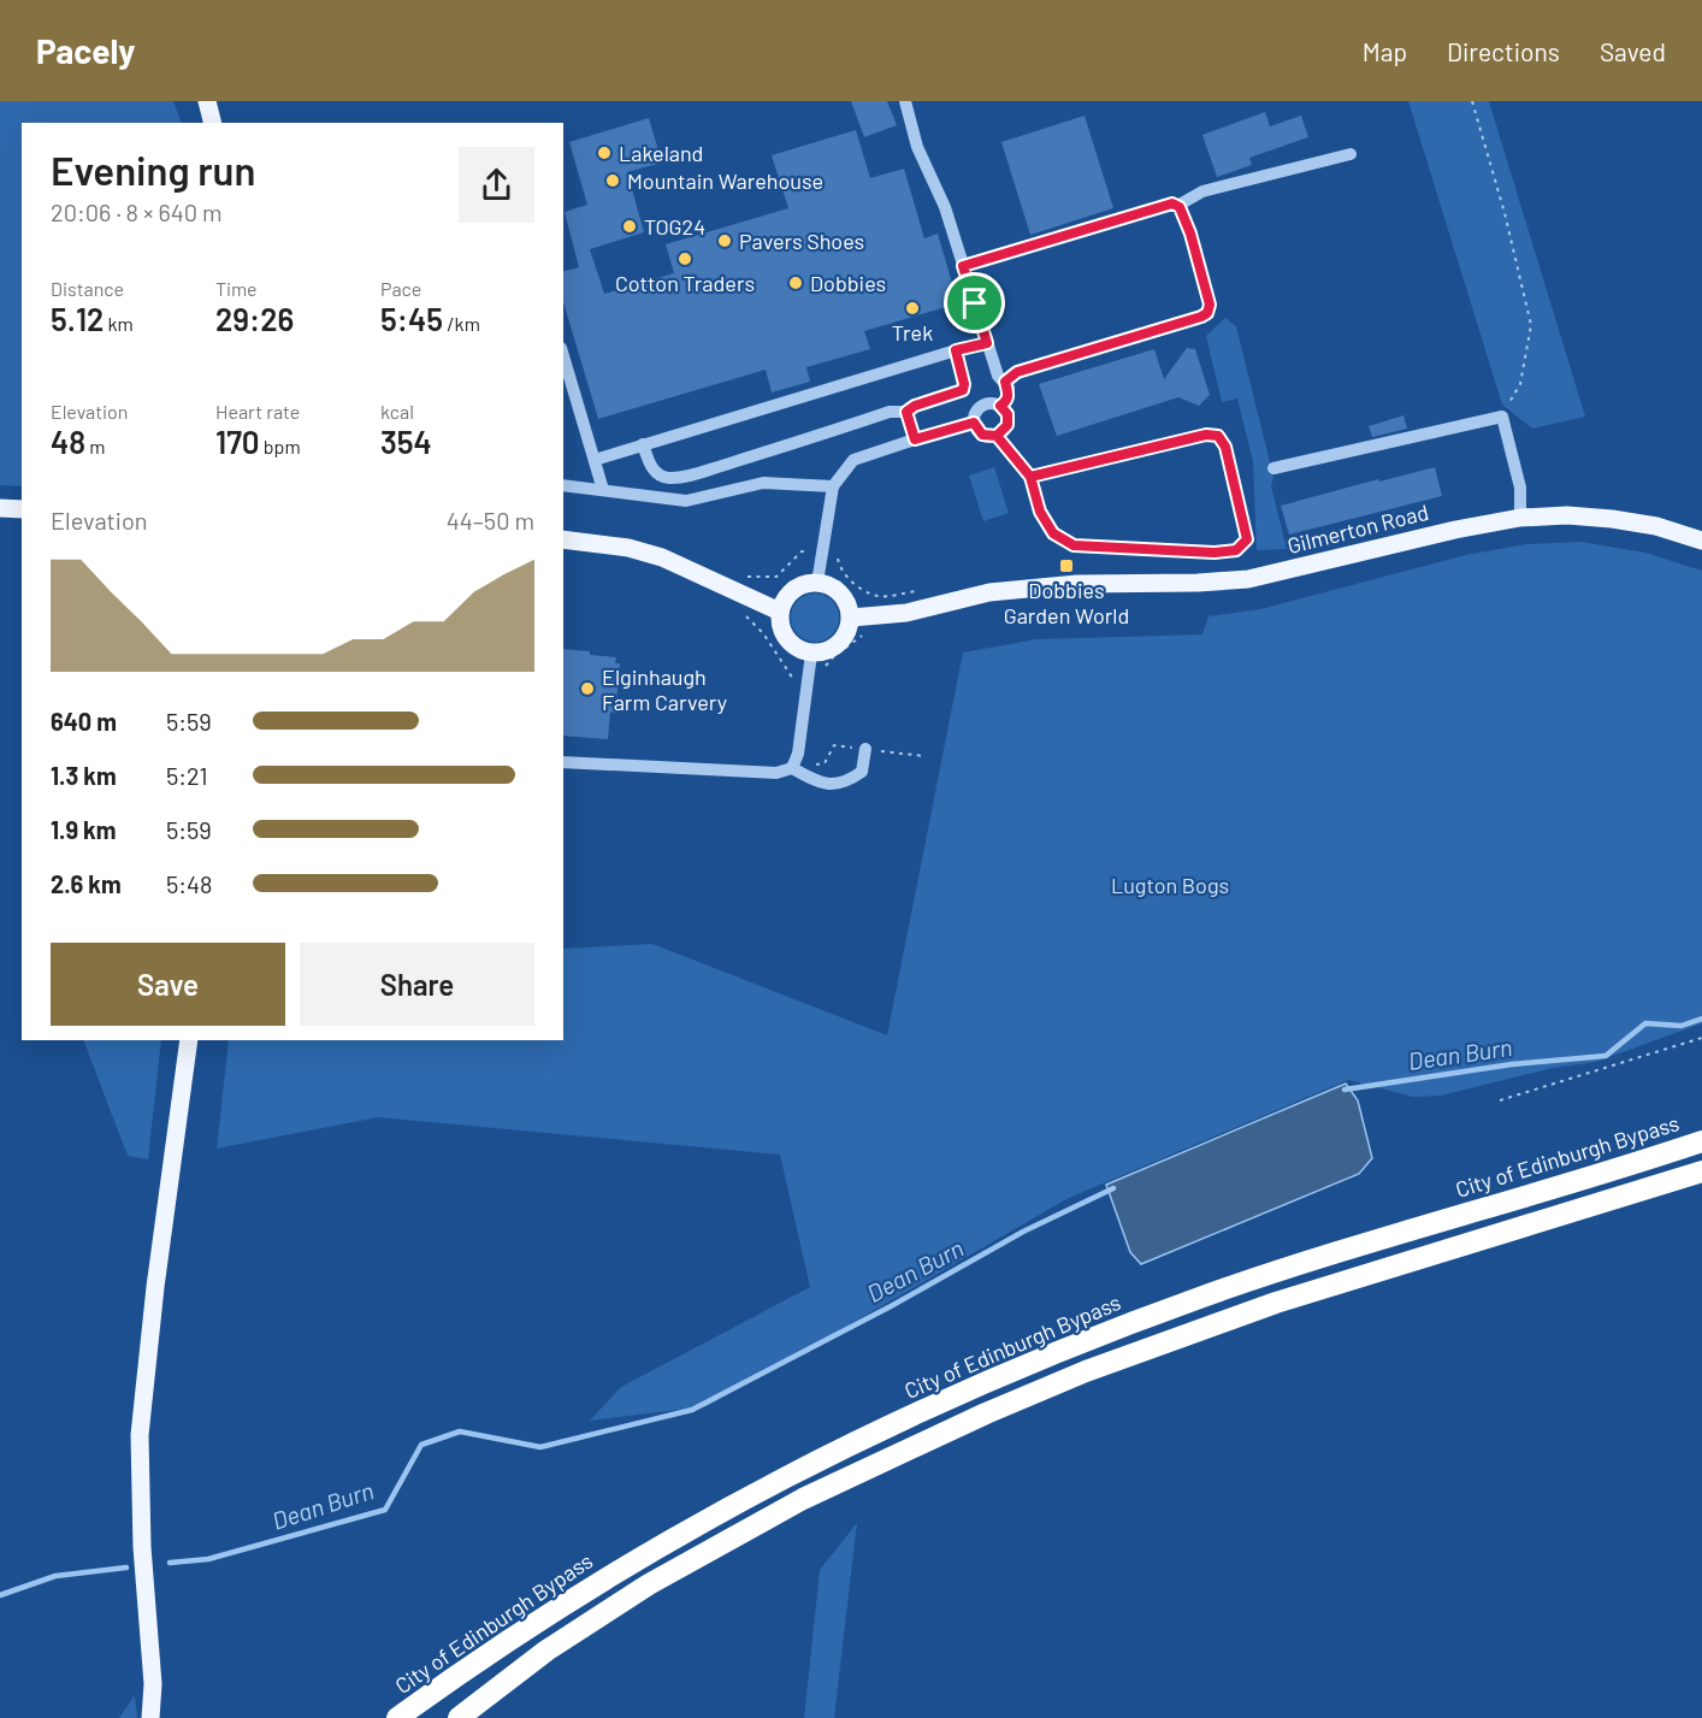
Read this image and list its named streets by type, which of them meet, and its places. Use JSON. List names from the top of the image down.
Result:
{
  "streets": {
    "highway": ["City of Edinburgh Bypass"],
    "main road": ["Gilmerton Road"]
  },
  "water": ["Dean Burn"],
  "parks": ["Lugton Bogs"],
  "places": {
    "other": [
      "Lakeland",
      "Mountain Warehouse",
      "TOG24",
      "Pavers Shoes",
      "Cotton Traders",
      "Dobbies",
      "Trek",
      "Elginhaugh Farm Carvery"
    ],
    "transit": ["Dobbies Garden World"]
  },
  "page": {
    "header": "Pacely",
    "nav": ["Map", "Directions", "Saved"],
    "heading": ["Evening run", "20:06 · 8 × 640 m"],
    "stats": [
      ["Distance", "5.12 km"],
      ["Time", "29:26"],
      ["Pace", "5:45 /km"],
      ["Elevation", "48 m"],
      ["Heart rate", "170 bpm"],
      ["kcal", "354"]
    ],
    "chart": ["Elevation", "44–50 m"],
    "list": [
      {
        "name": "640 m",
        "note": "5:59"
      },
      {
        "name": "1.3 km",
        "note": "5:21"
      },
      {
        "name": "1.9 km",
        "note": "5:59"
      },
      {
        "name": "2.6 km",
        "note": "5:48"
      }
    ],
    "buttons": ["Save", "Share"]
  }
}
